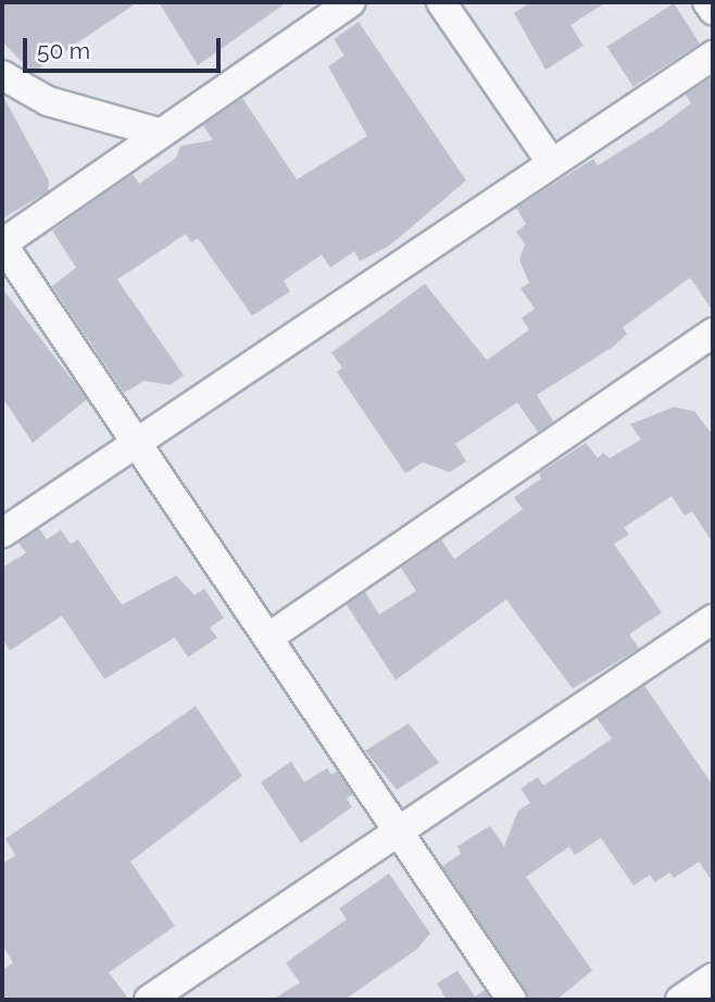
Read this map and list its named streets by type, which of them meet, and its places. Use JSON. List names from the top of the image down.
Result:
{
  "scale_bar": "50 m"
}
